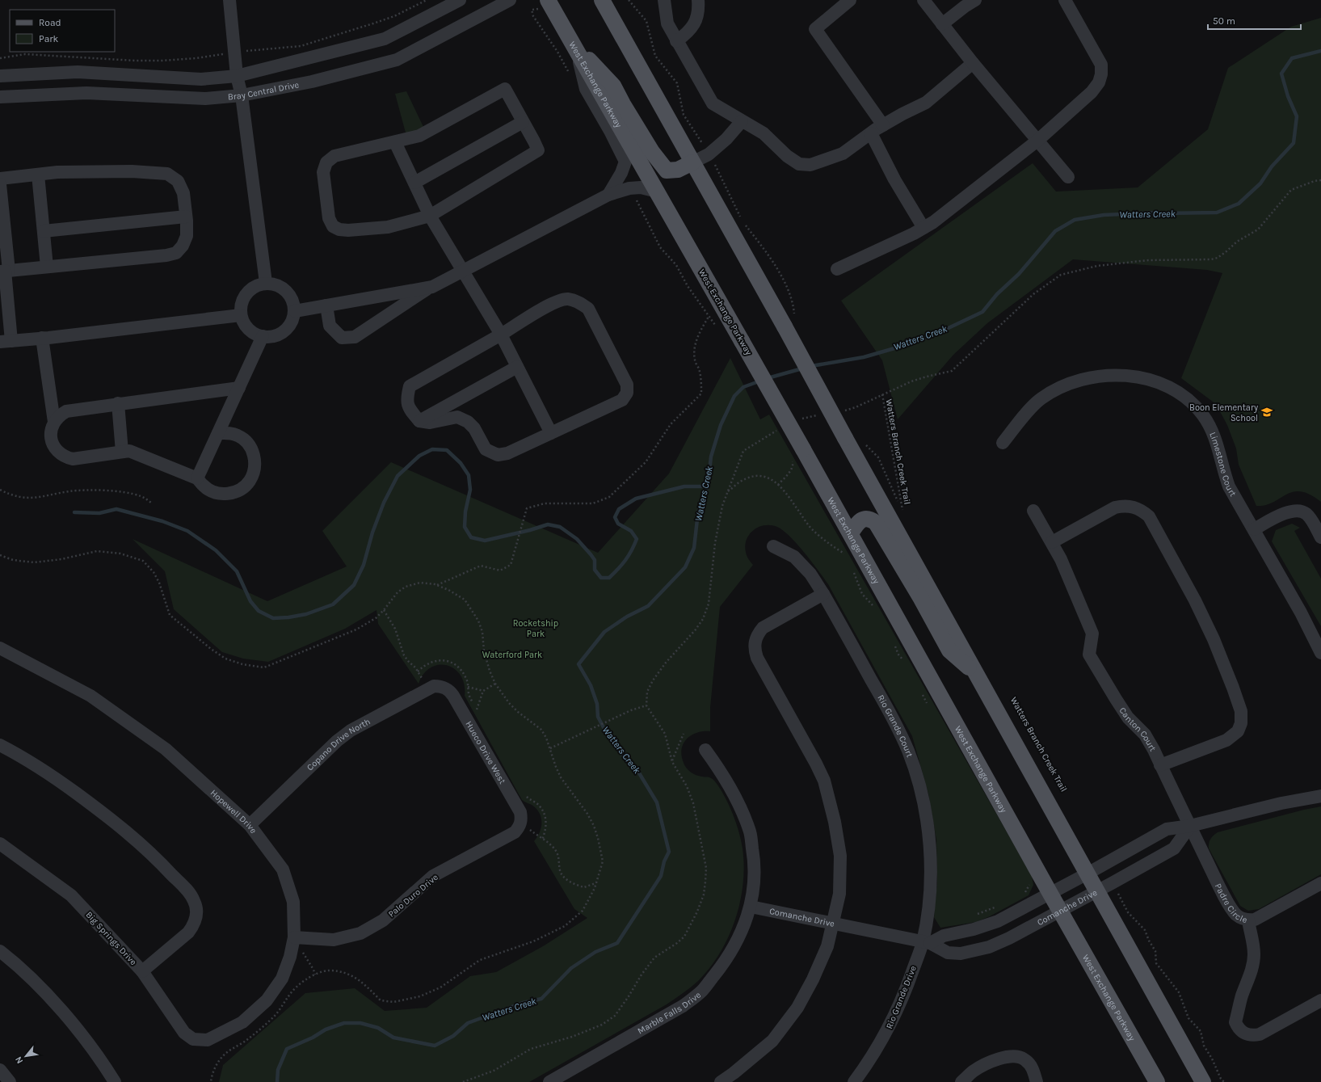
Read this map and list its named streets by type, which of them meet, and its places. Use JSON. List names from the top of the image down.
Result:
{
  "streets": {
    "main road": ["West Exchange Parkway"],
    "street": [
      "Bray Central Drive",
      "Limestone Court",
      "Rio Grande Court",
      "Canton Court",
      "Copano Drive North",
      "Hueco Drive West",
      "Hopewell Drive",
      "Palo Duro Drive",
      "Padre Circle",
      "Comanche Drive",
      "Big Springs Drive",
      "Rio Grande Drive",
      "Marble Falls Drive"
    ],
    "path": ["Watters Branch Creek Trail"]
  },
  "crossings": [
    ["West Exchange Parkway", "Comanche Drive"],
    ["Rio Grande Court", "Comanche Drive"],
    ["Rio Grande Court", "Rio Grande Drive"],
    ["Canton Court", "Padre Circle"],
    ["Canton Court", "Comanche Drive"],
    ["Copano Drive North", "Hueco Drive West"],
    ["Copano Drive North", "Hopewell Drive"],
    ["Hueco Drive West", "Palo Duro Drive"],
    ["Hopewell Drive", "Palo Duro Drive"],
    ["Hopewell Drive", "Big Springs Drive"],
    ["Padre Circle", "Comanche Drive"],
    ["Comanche Drive", "Rio Grande Drive"],
    ["Comanche Drive", "Marble Falls Drive"]
  ],
  "water": ["Watters Creek"],
  "parks": ["Rocketship Park", "Waterford Park"],
  "places": {
    "school or university": ["Boon Elementary School"]
  },
  "legend": ["Road", "Park"],
  "scale_bar": "50 m",
  "north": "bottom left"
}
